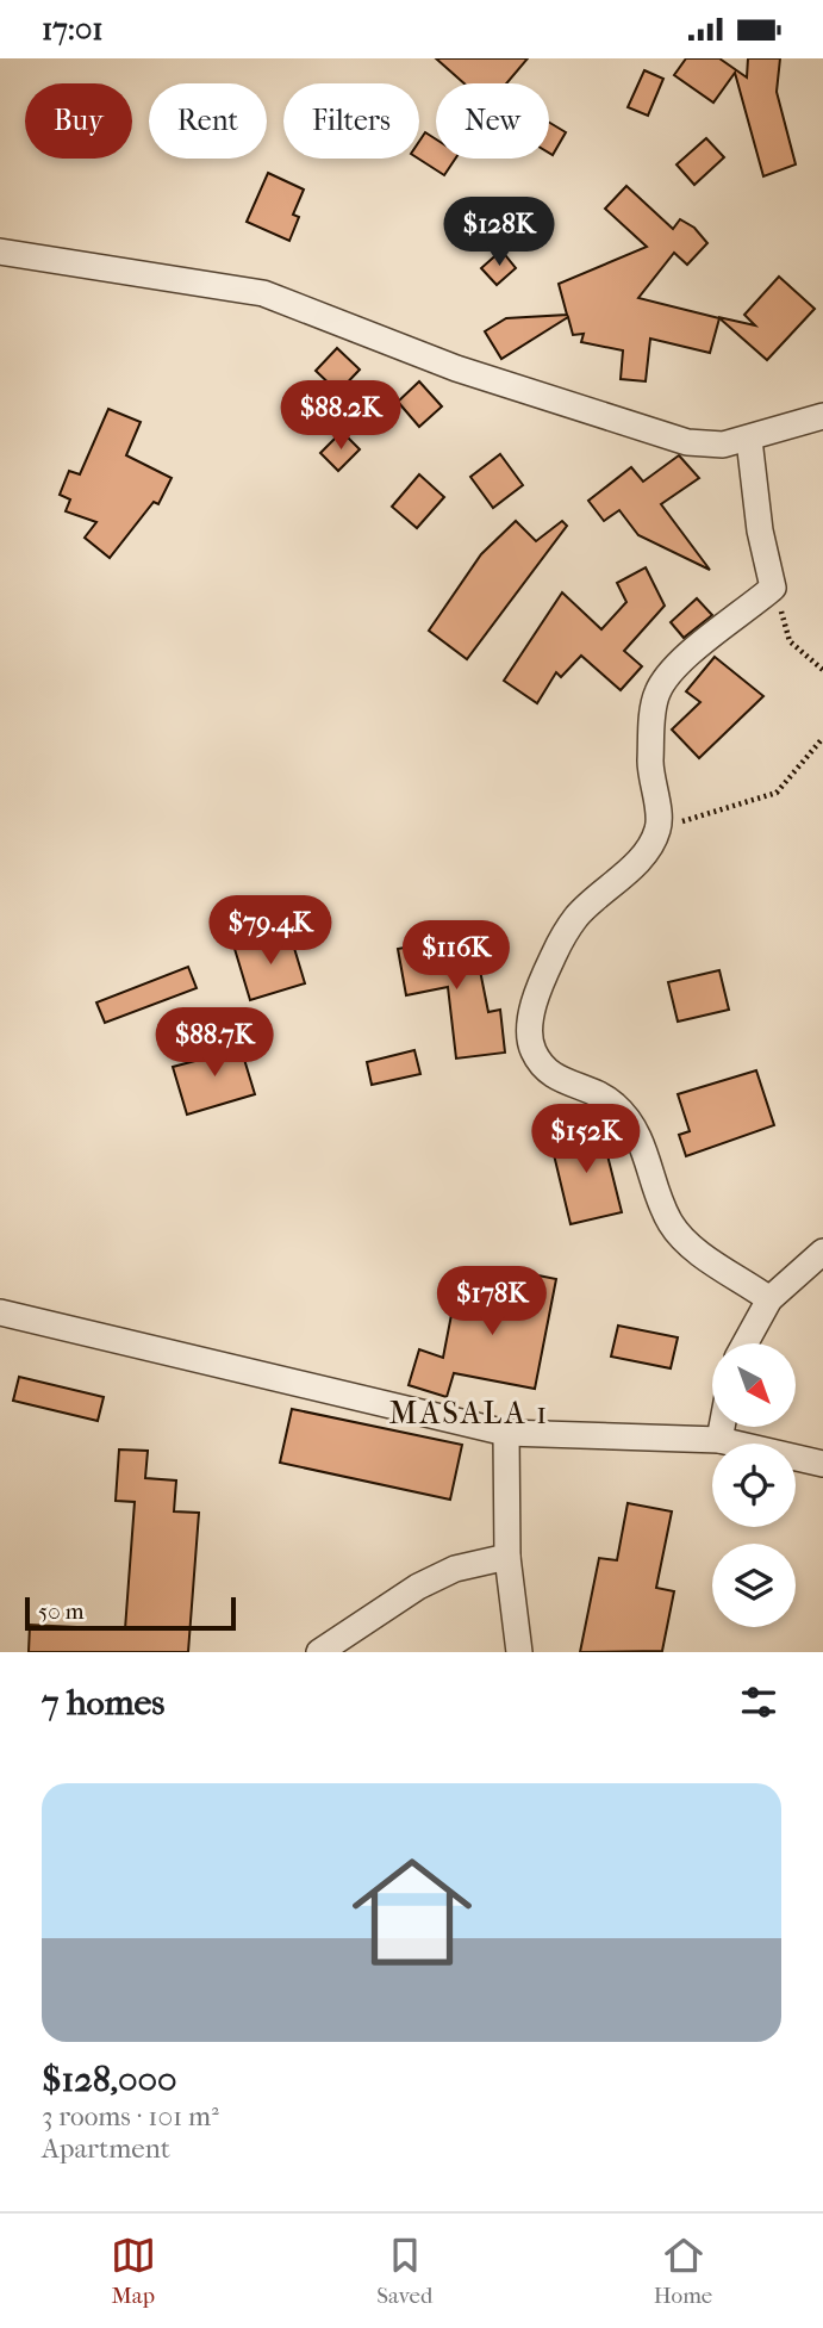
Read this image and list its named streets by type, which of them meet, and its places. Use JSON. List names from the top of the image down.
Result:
{
  "districts": ["MASALA 1"],
  "scale_bar": "50 m",
  "north": "bottom right",
  "page": {
    "status": "17:01",
    "chip": [
      "Buy",
      "Rent",
      "Filters",
      "New"
    ],
    "price": [
      "$128K",
      "$88.2K",
      "$79.4K",
      "$116K",
      "$88.7K",
      "$152K",
      "$178K"
    ],
    "scale": "50 m",
    "heading": "7 homes",
    "list": [
      {
        "name": "$128,000",
        "note": "3 rooms · 101 m² · Apartment"
      }
    ],
    "tabs": ["Map", "Saved", "Home"]
  }
}
